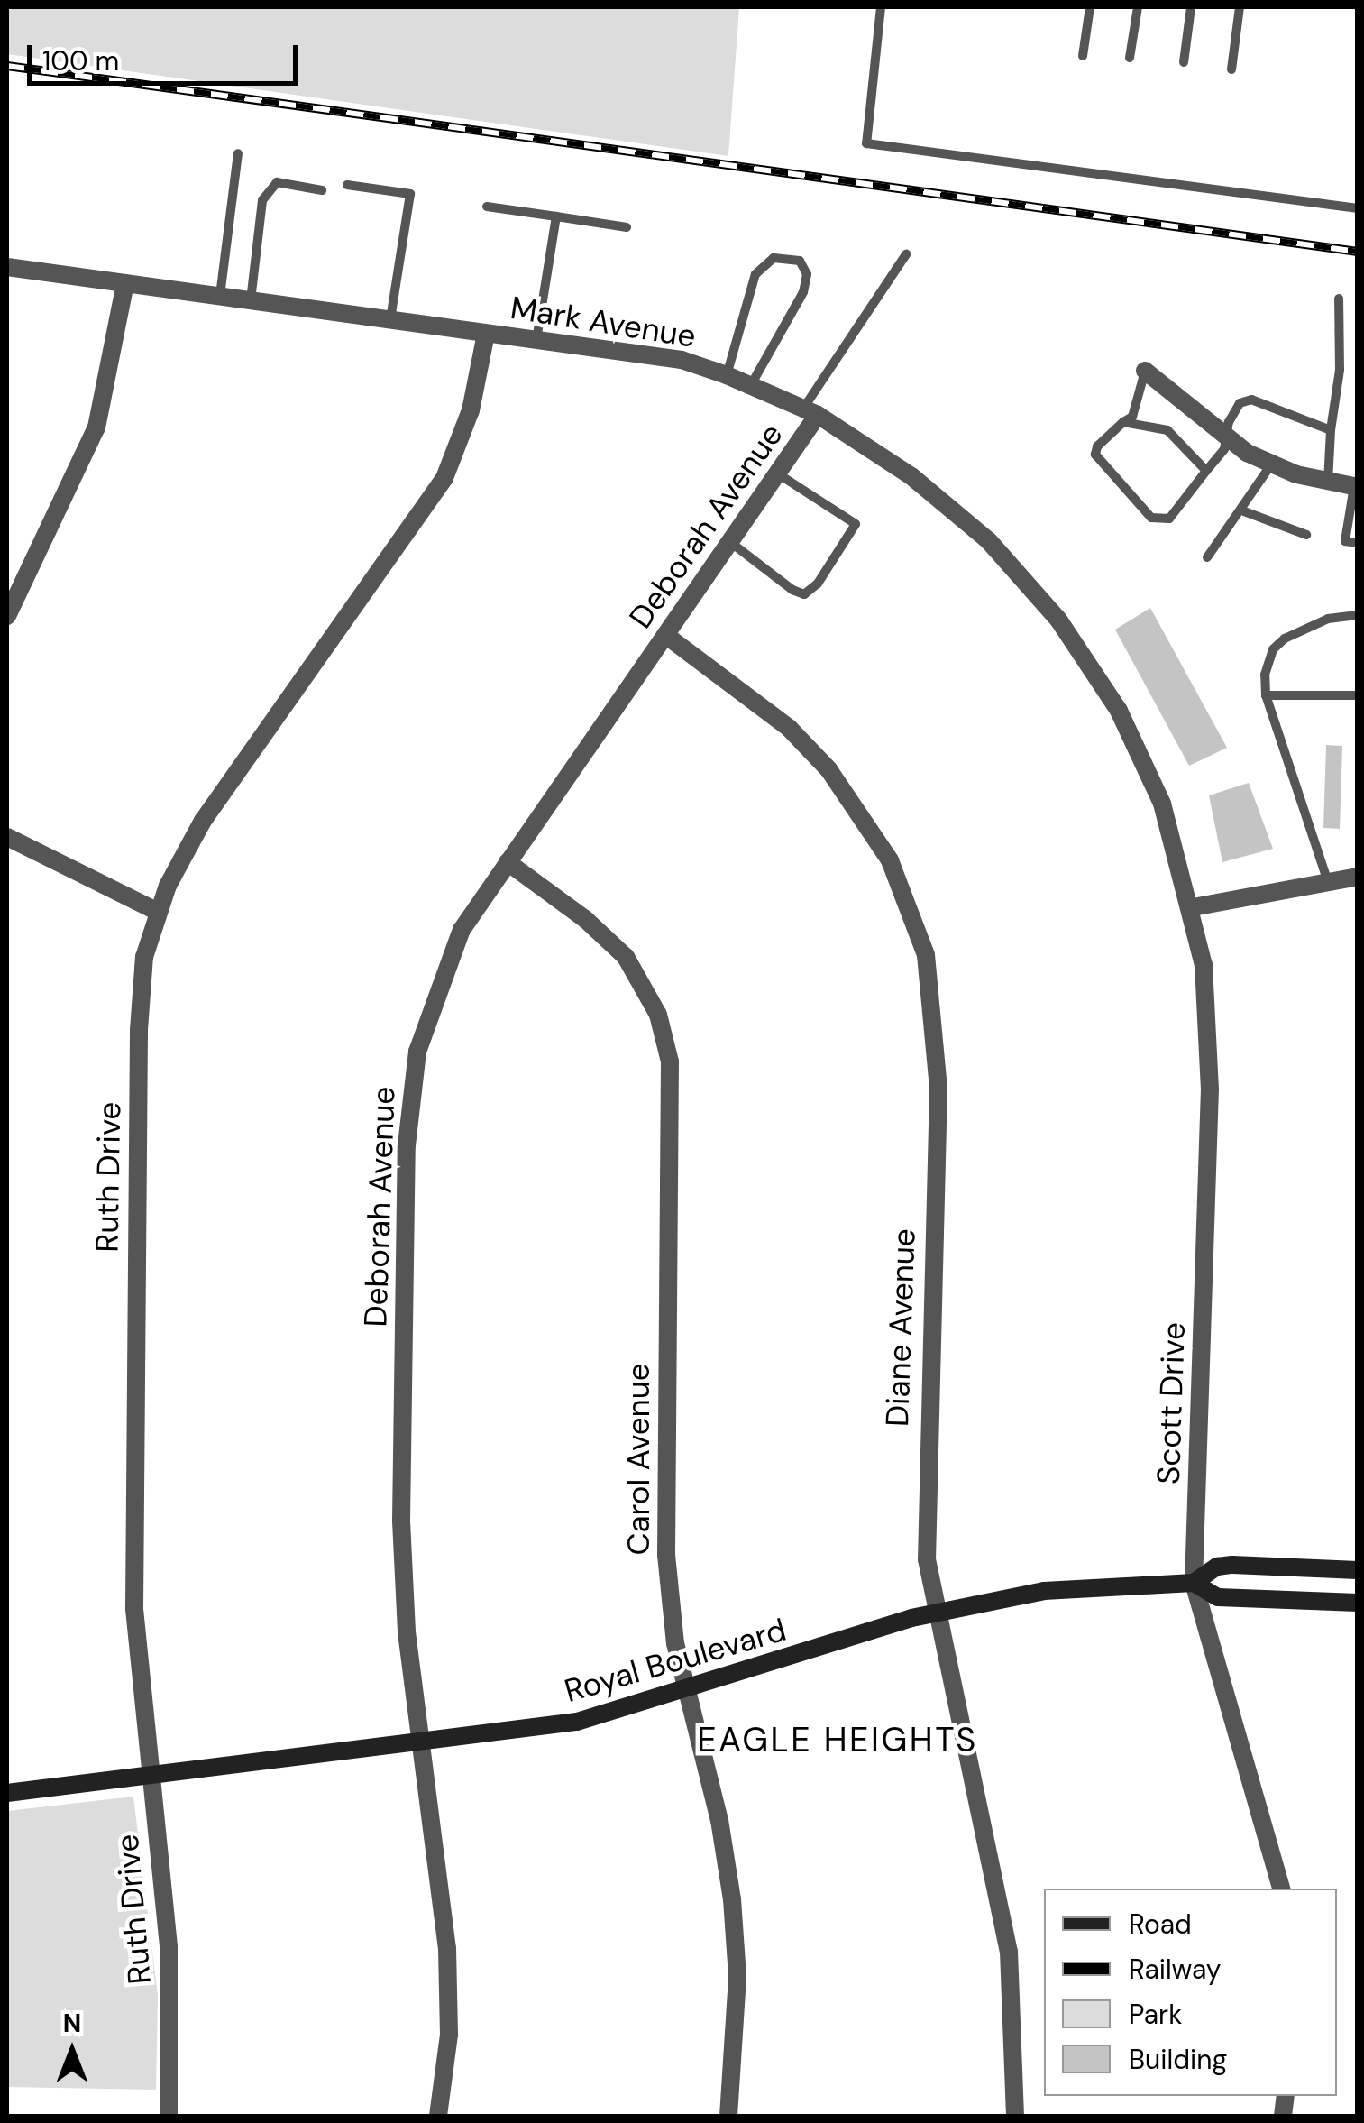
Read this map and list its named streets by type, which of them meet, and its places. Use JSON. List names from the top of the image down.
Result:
{
  "streets": {
    "street": [
      "Mark Avenue",
      "Deborah Avenue",
      "Ruth Drive",
      "Diane Avenue",
      "Scott Drive",
      "Carol Avenue",
      "Royal Boulevard"
    ]
  },
  "crossings": [
    ["Mark Avenue", "Deborah Avenue"],
    ["Mark Avenue", "Ruth Drive"],
    ["Mark Avenue", "Scott Drive"],
    ["Deborah Avenue", "Diane Avenue"],
    ["Deborah Avenue", "Carol Avenue"],
    ["Deborah Avenue", "Royal Boulevard"],
    ["Ruth Drive", "Royal Boulevard"],
    ["Diane Avenue", "Royal Boulevard"],
    ["Scott Drive", "Royal Boulevard"],
    ["Carol Avenue", "Royal Boulevard"]
  ],
  "districts": ["EAGLE HEIGHTS"],
  "legend": [
    "Road",
    "Railway",
    "Park",
    "Building"
  ],
  "scale_bar": "100 m",
  "north": "top"
}
